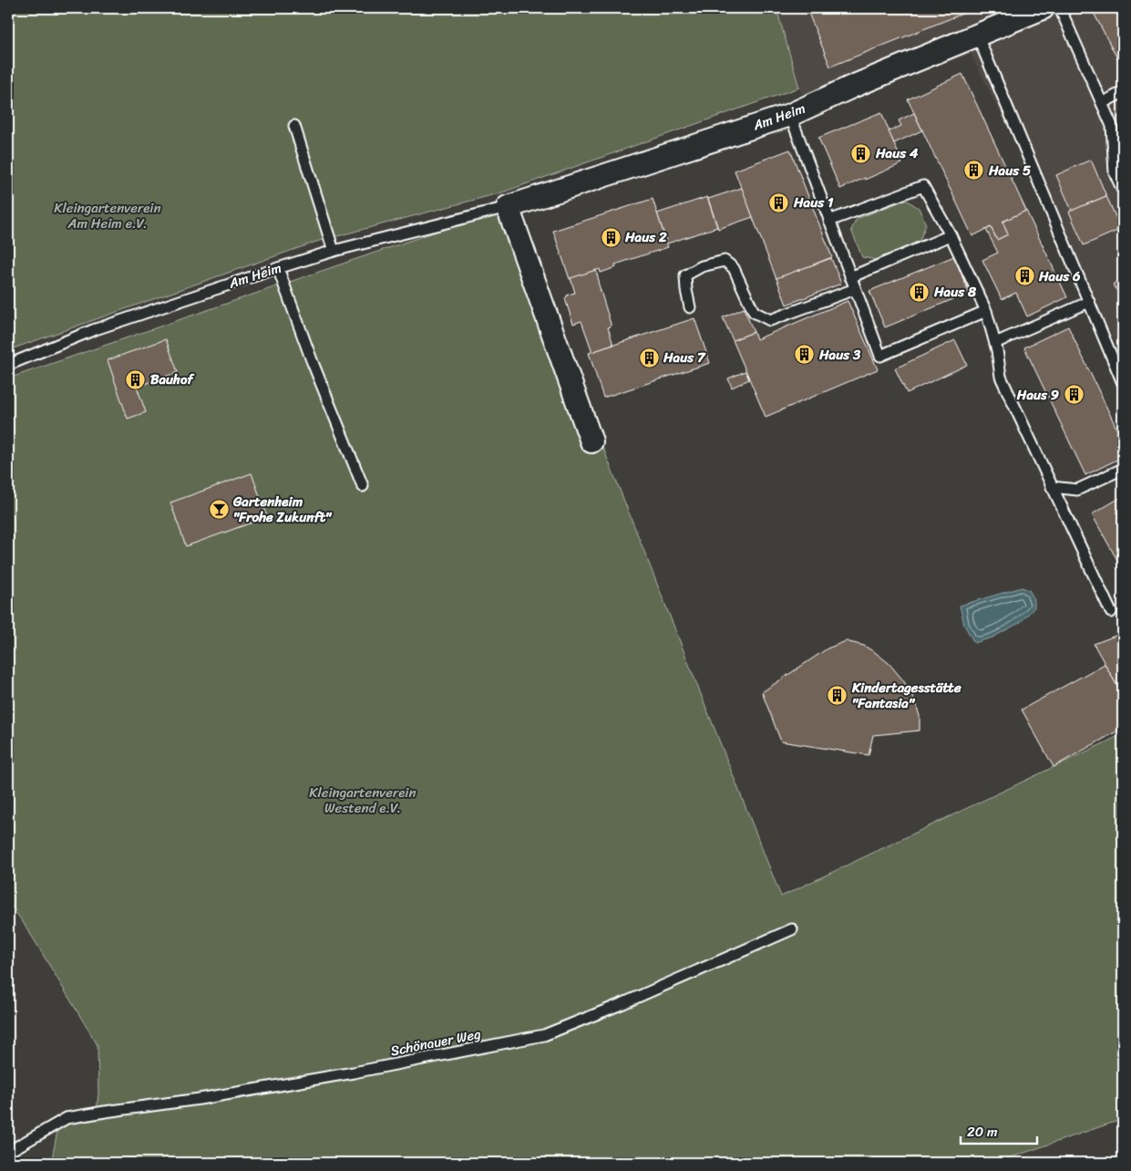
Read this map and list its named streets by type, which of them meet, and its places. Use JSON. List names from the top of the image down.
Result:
{
  "streets": {
    "street": ["Am Heim"],
    "lane": ["Schönauer Weg"]
  },
  "parks": ["Kleingartenverein Am Heim e.V.", "Kleingartenverein Westend e.V."],
  "places": {
    "building": [
      "Haus 4",
      "Haus 5",
      "Haus 1",
      "Haus 2",
      "Haus 6",
      "Haus 8",
      "Haus 3",
      "Haus 7",
      "Bauhof",
      "Haus 9",
      "Kindertagesstätte \"Fantasia\""
    ],
    "bar": ["Gartenheim \"Frohe Zukunft\""]
  },
  "scale_bar": "20 m"
}
